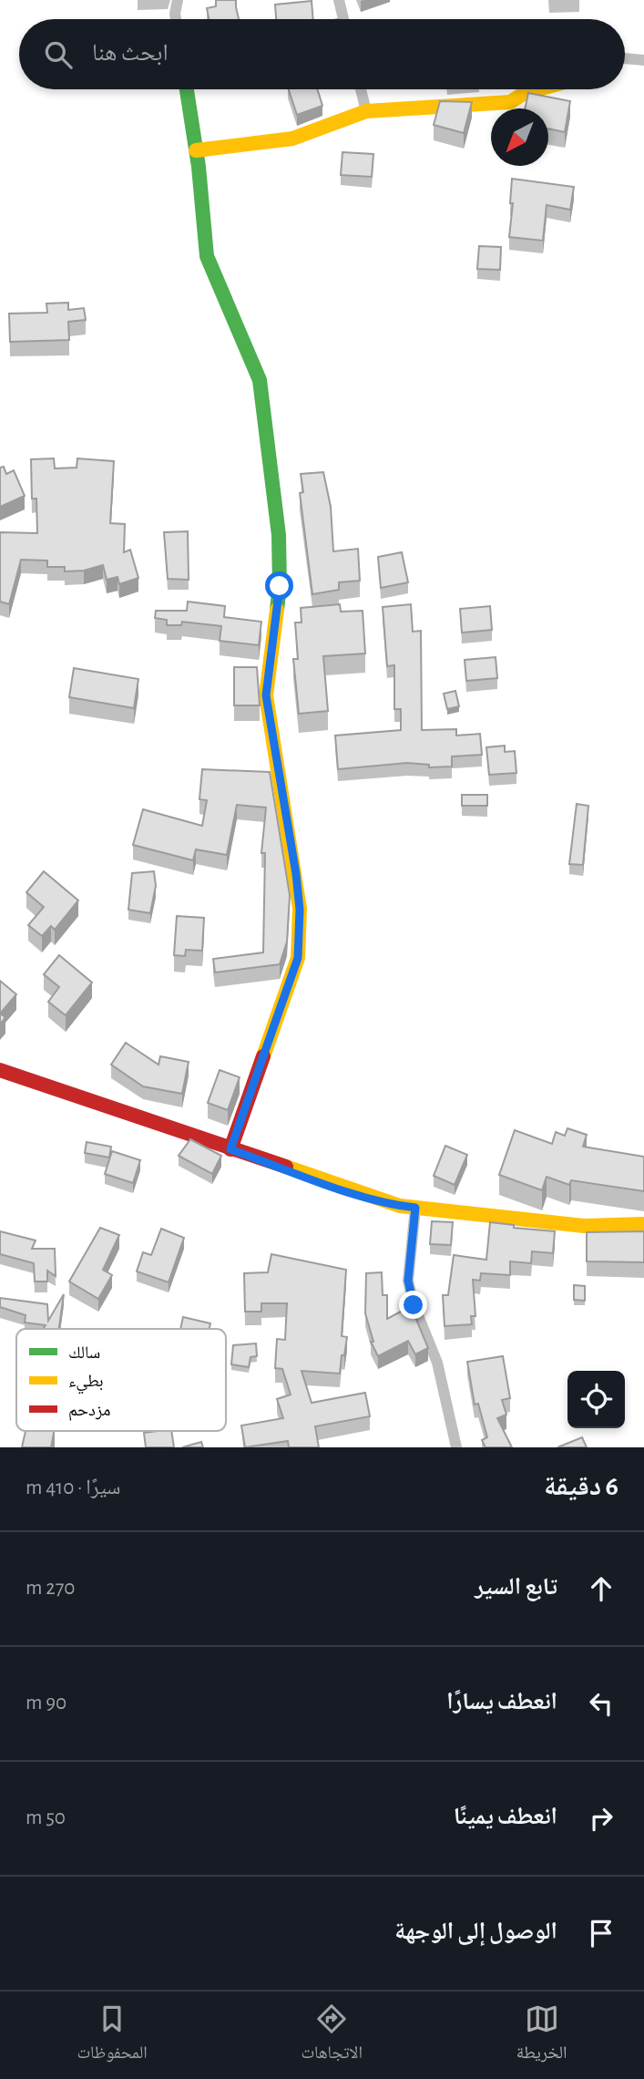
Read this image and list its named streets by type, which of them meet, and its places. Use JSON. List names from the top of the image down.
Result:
{
  "legend": ["سالك", "بطيء", "مزدحم"],
  "north": "bottom left",
  "page": {
    "search": "ابحث هنا",
    "heading": ["6 دقيقة", "سيرًا · 410 m"],
    "list": [
      ["تابع السير", "270 m"],
      ["انعطف يسارًا", "90 m"],
      ["انعطف يمينًا", "50 m"],
      "الوصول إلى الوجهة"
    ],
    "nav": ["الخريطة", "الاتجاهات", "المحفوظات"]
  }
}
